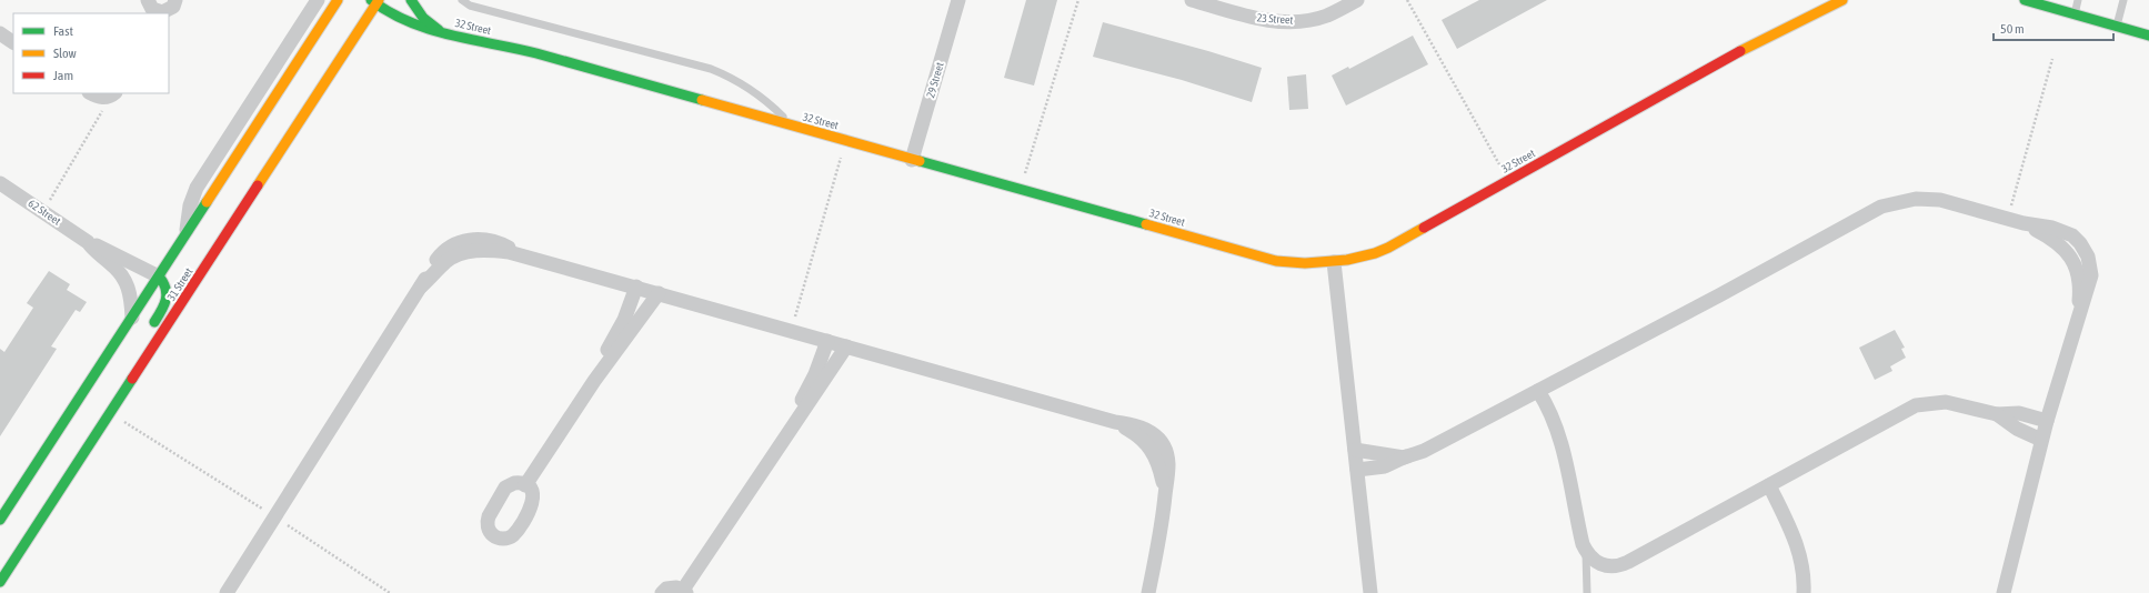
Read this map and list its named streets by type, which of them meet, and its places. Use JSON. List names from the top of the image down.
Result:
{
  "streets": {
    "street": [
      "23 Street",
      "32 Street",
      "29 Street",
      "62 Street",
      "31 Street"
    ]
  },
  "crossings": [
    ["32 Street", "29 Street"],
    ["32 Street", "31 Street"],
    ["62 Street", "31 Street"]
  ],
  "legend": ["Fast", "Slow", "Jam"],
  "scale_bar": "50 m"
}
